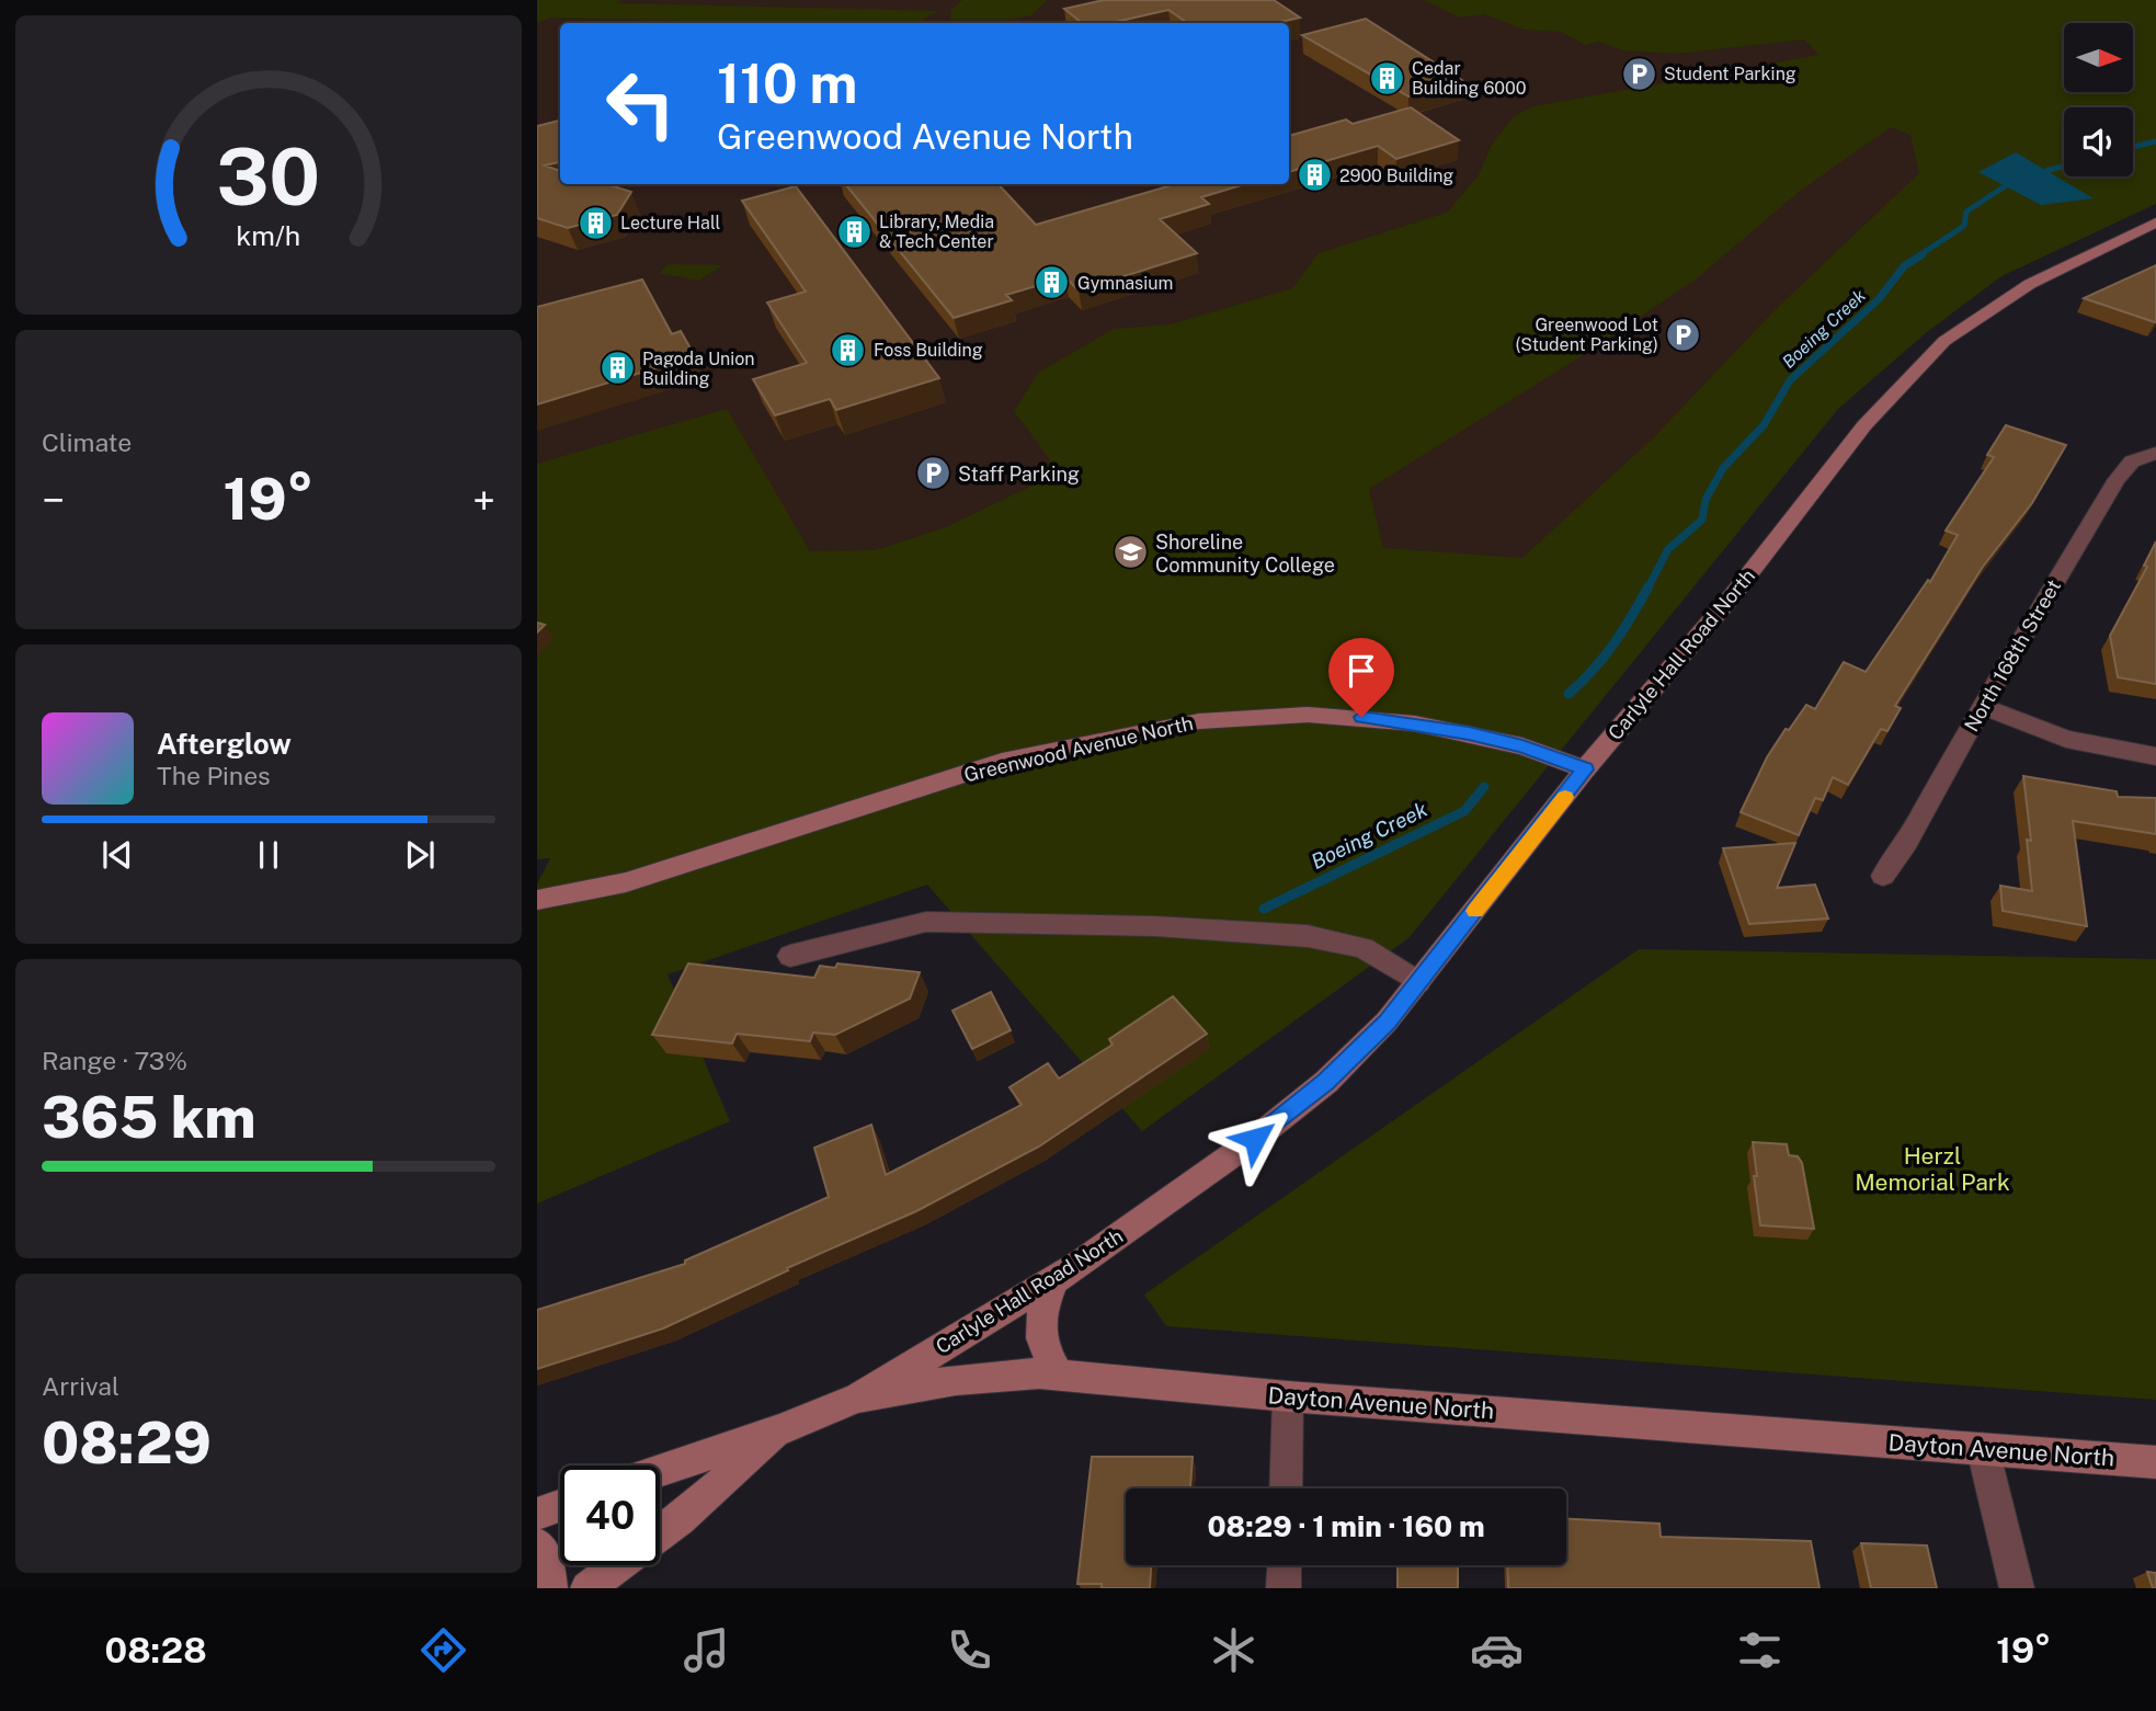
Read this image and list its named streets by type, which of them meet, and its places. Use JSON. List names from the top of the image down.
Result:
{
  "streets": {
    "street": [
      "Carlyle Hall Road North",
      "North 168th Street",
      "Greenwood Avenue North",
      "Dayton Avenue North"
    ]
  },
  "crossings": [
    ["Carlyle Hall Road North", "Greenwood Avenue North"],
    ["Carlyle Hall Road North", "Dayton Avenue North"]
  ],
  "water": ["Boeing Creek"],
  "parks": ["Herzl Memorial Park"],
  "places": {
    "parking": ["Student Parking", "Greenwood Lot (Student Parking)", "Staff Parking"],
    "building": [
      "Cedar Building 6000",
      "2900 Building",
      "Lecture Hall",
      "Library, Media & Tech Center",
      "Gymnasium",
      "Foss Building",
      "Pagoda Union Building"
    ],
    "school or university": ["Shoreline Community College"]
  },
  "north": "right",
  "page": {
    "turn": ["110 m", "Greenwood Avenue North"],
    "tile": [
      "Climate",
      ["Range · 73%", "365 km"],
      ["Arrival", "08:29"]
    ],
    "heat": ["−", "19°", "+"],
    "song": ["Afterglow", "The Pines"],
    "limit": "40",
    "trip": "08:29 · 1 min · 160 m",
    "tabs": ["08:28", "19°"],
    "gauge": ["30", "km/h"]
  }
}
